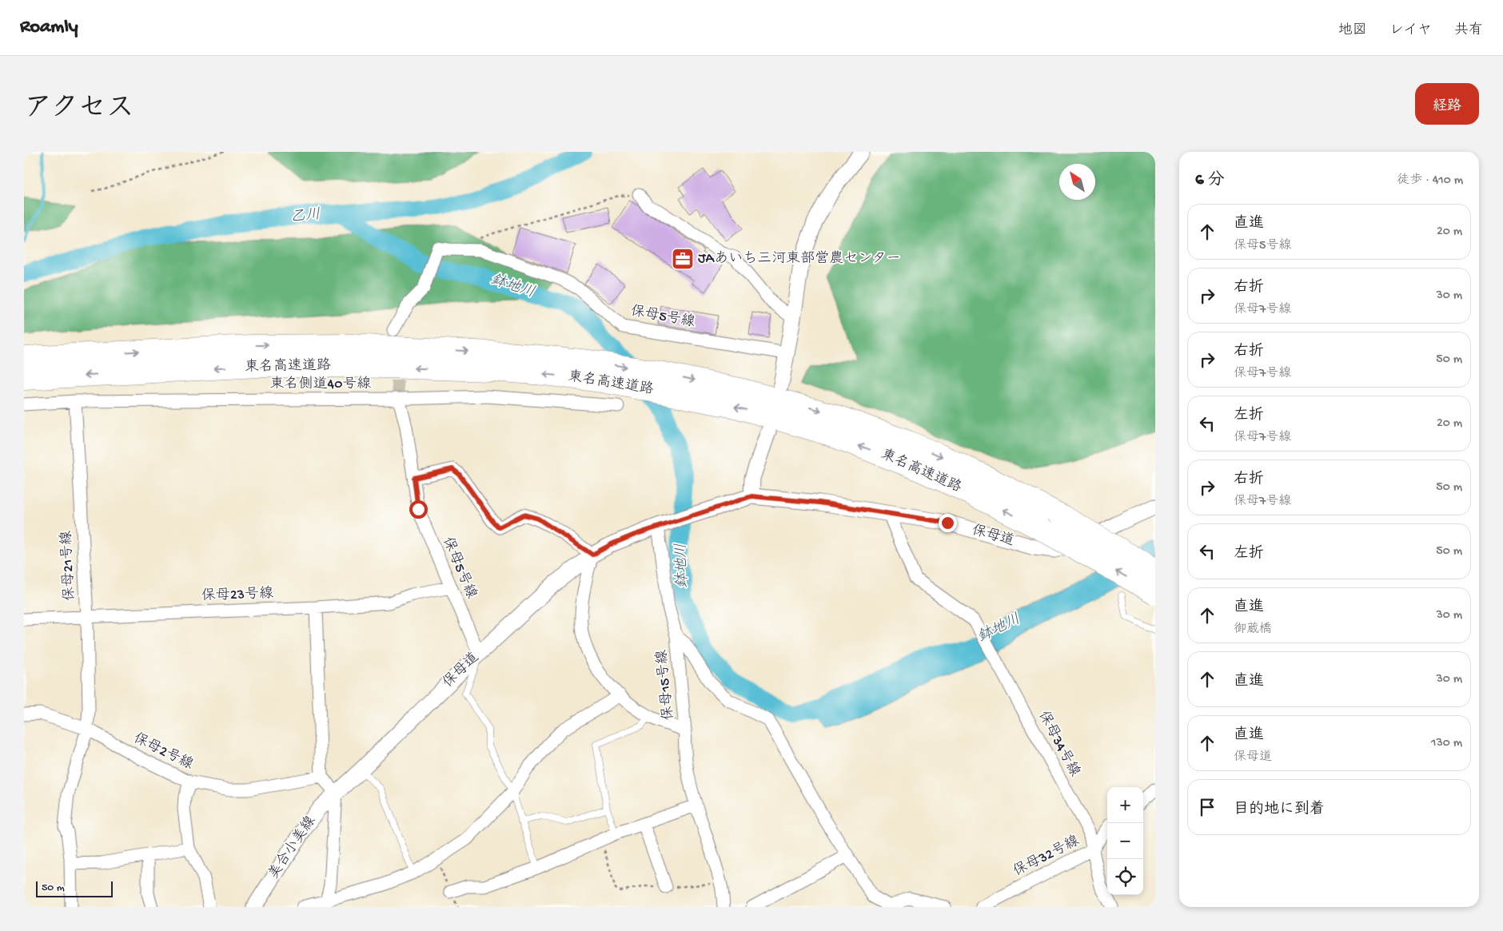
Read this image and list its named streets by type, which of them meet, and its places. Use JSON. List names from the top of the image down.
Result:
{
  "streets": {
    "highway": ["東名高速道路"],
    "street": [
      "保母5号線",
      "東名側道40号線",
      "保母道",
      "保母21号線",
      "保母23号線",
      "保母15号線",
      "保母34号線",
      "保母2号線",
      "美合小美線",
      "保母32号線"
    ]
  },
  "crossings": [
    ["保母5号線", "東名側道40号線"],
    ["保母5号線", "保母道"],
    ["保母5号線", "保母23号線"],
    ["東名側道40号線", "保母21号線"],
    ["保母道", "保母15号線"],
    ["保母道", "保母34号線"],
    ["保母道", "美合小美線"],
    ["保母21号線", "保母23号線"],
    ["保母21号線", "保母2号線"],
    ["保母34号線", "保母32号線"]
  ],
  "water": ["乙川", "鉢地川"],
  "places": {
    "office": ["JAあいち三河東部営農センター"]
  },
  "scale_bar": "50 m",
  "north": "top left",
  "page": {
    "header": "Roamly",
    "nav": ["地図", "レイヤ", "共有"],
    "title": "アクセス",
    "buttons": "経路",
    "heading": ["6 分", "徒歩 · 410 m"],
    "list": [
      ["直進", "保母5号線", "20 m"],
      ["右折", "保母7号線", "30 m"],
      ["右折", "保母7号線", "50 m"],
      ["左折", "保母7号線", "20 m"],
      ["右折", "保母7号線", "50 m"],
      ["左折", "50 m"],
      ["直進", "御蔵橋", "30 m"],
      ["直進", "30 m"],
      ["直進", "保母道", "130 m"],
      "目的地に到着"
    ],
    "map_buttons": ["+", "−"],
    "scale": "50 m"
  }
}
